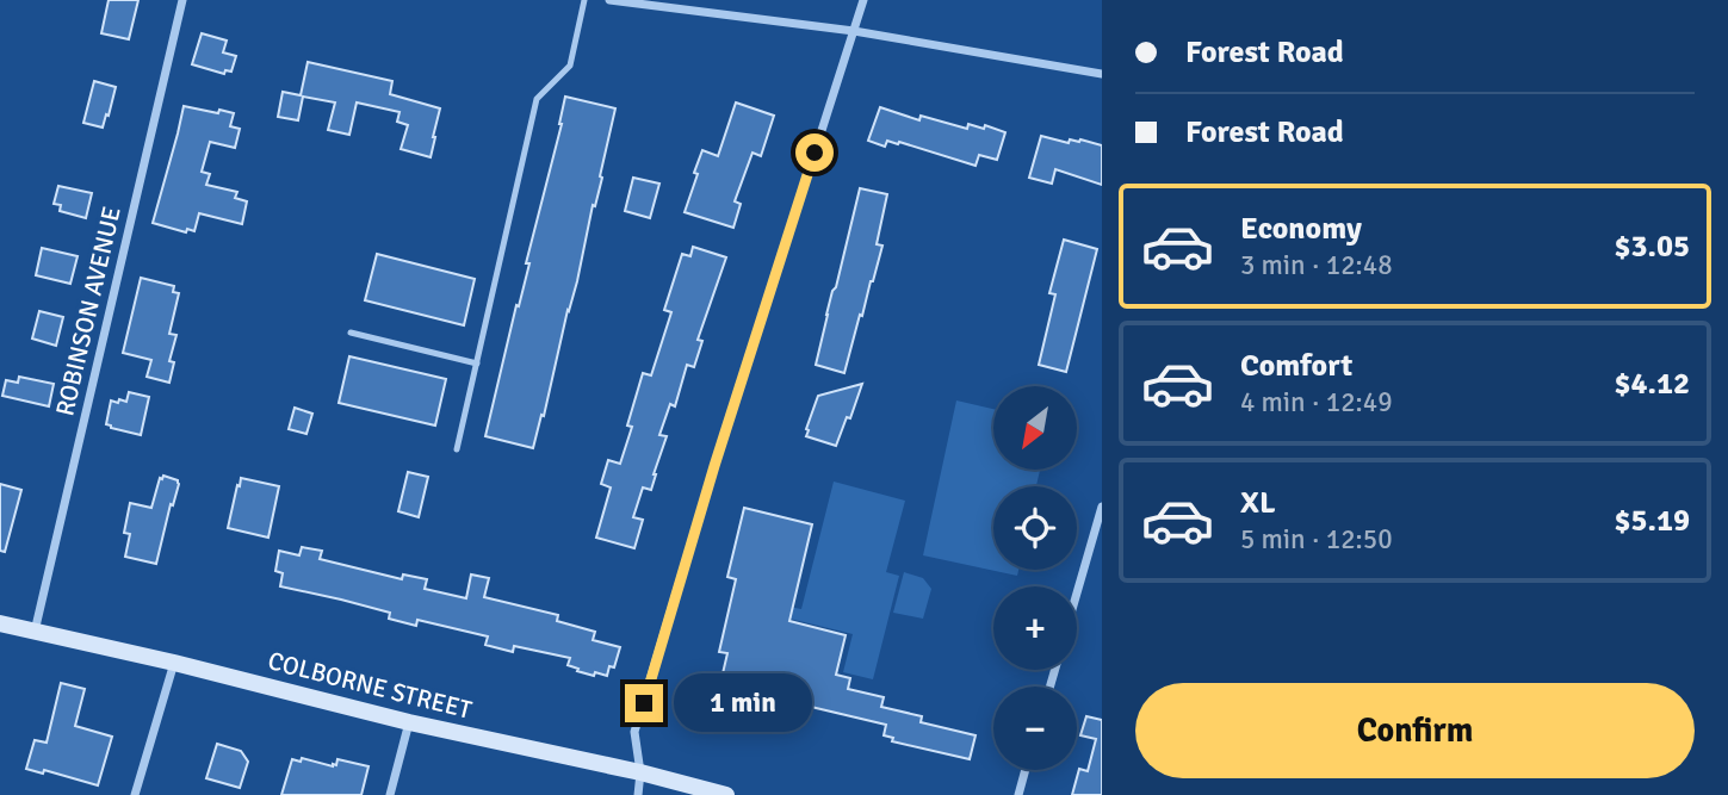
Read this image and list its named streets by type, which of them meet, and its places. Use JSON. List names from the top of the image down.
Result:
{
  "streets": {
    "main road": ["COLBORNE STREET"],
    "street": ["ROBINSON AVENUE"]
  },
  "crossings": [
    ["ROBINSON AVENUE", "COLBORNE STREET"]
  ],
  "north": "bottom left",
  "page": {
    "banner": ["Forest Road", "Forest Road"],
    "list": [
      {
        "name": "Economy",
        "note": "3 min · 12:48",
        "value": "$3.05"
      },
      {
        "name": "Comfort",
        "note": "4 min · 12:49",
        "value": "$4.12"
      },
      {
        "name": "XL",
        "note": "5 min · 12:50",
        "value": "$5.19"
      }
    ],
    "map_buttons": ["+", "−"],
    "buttons": "Confirm",
    "bubble": "1 min"
  }
}
